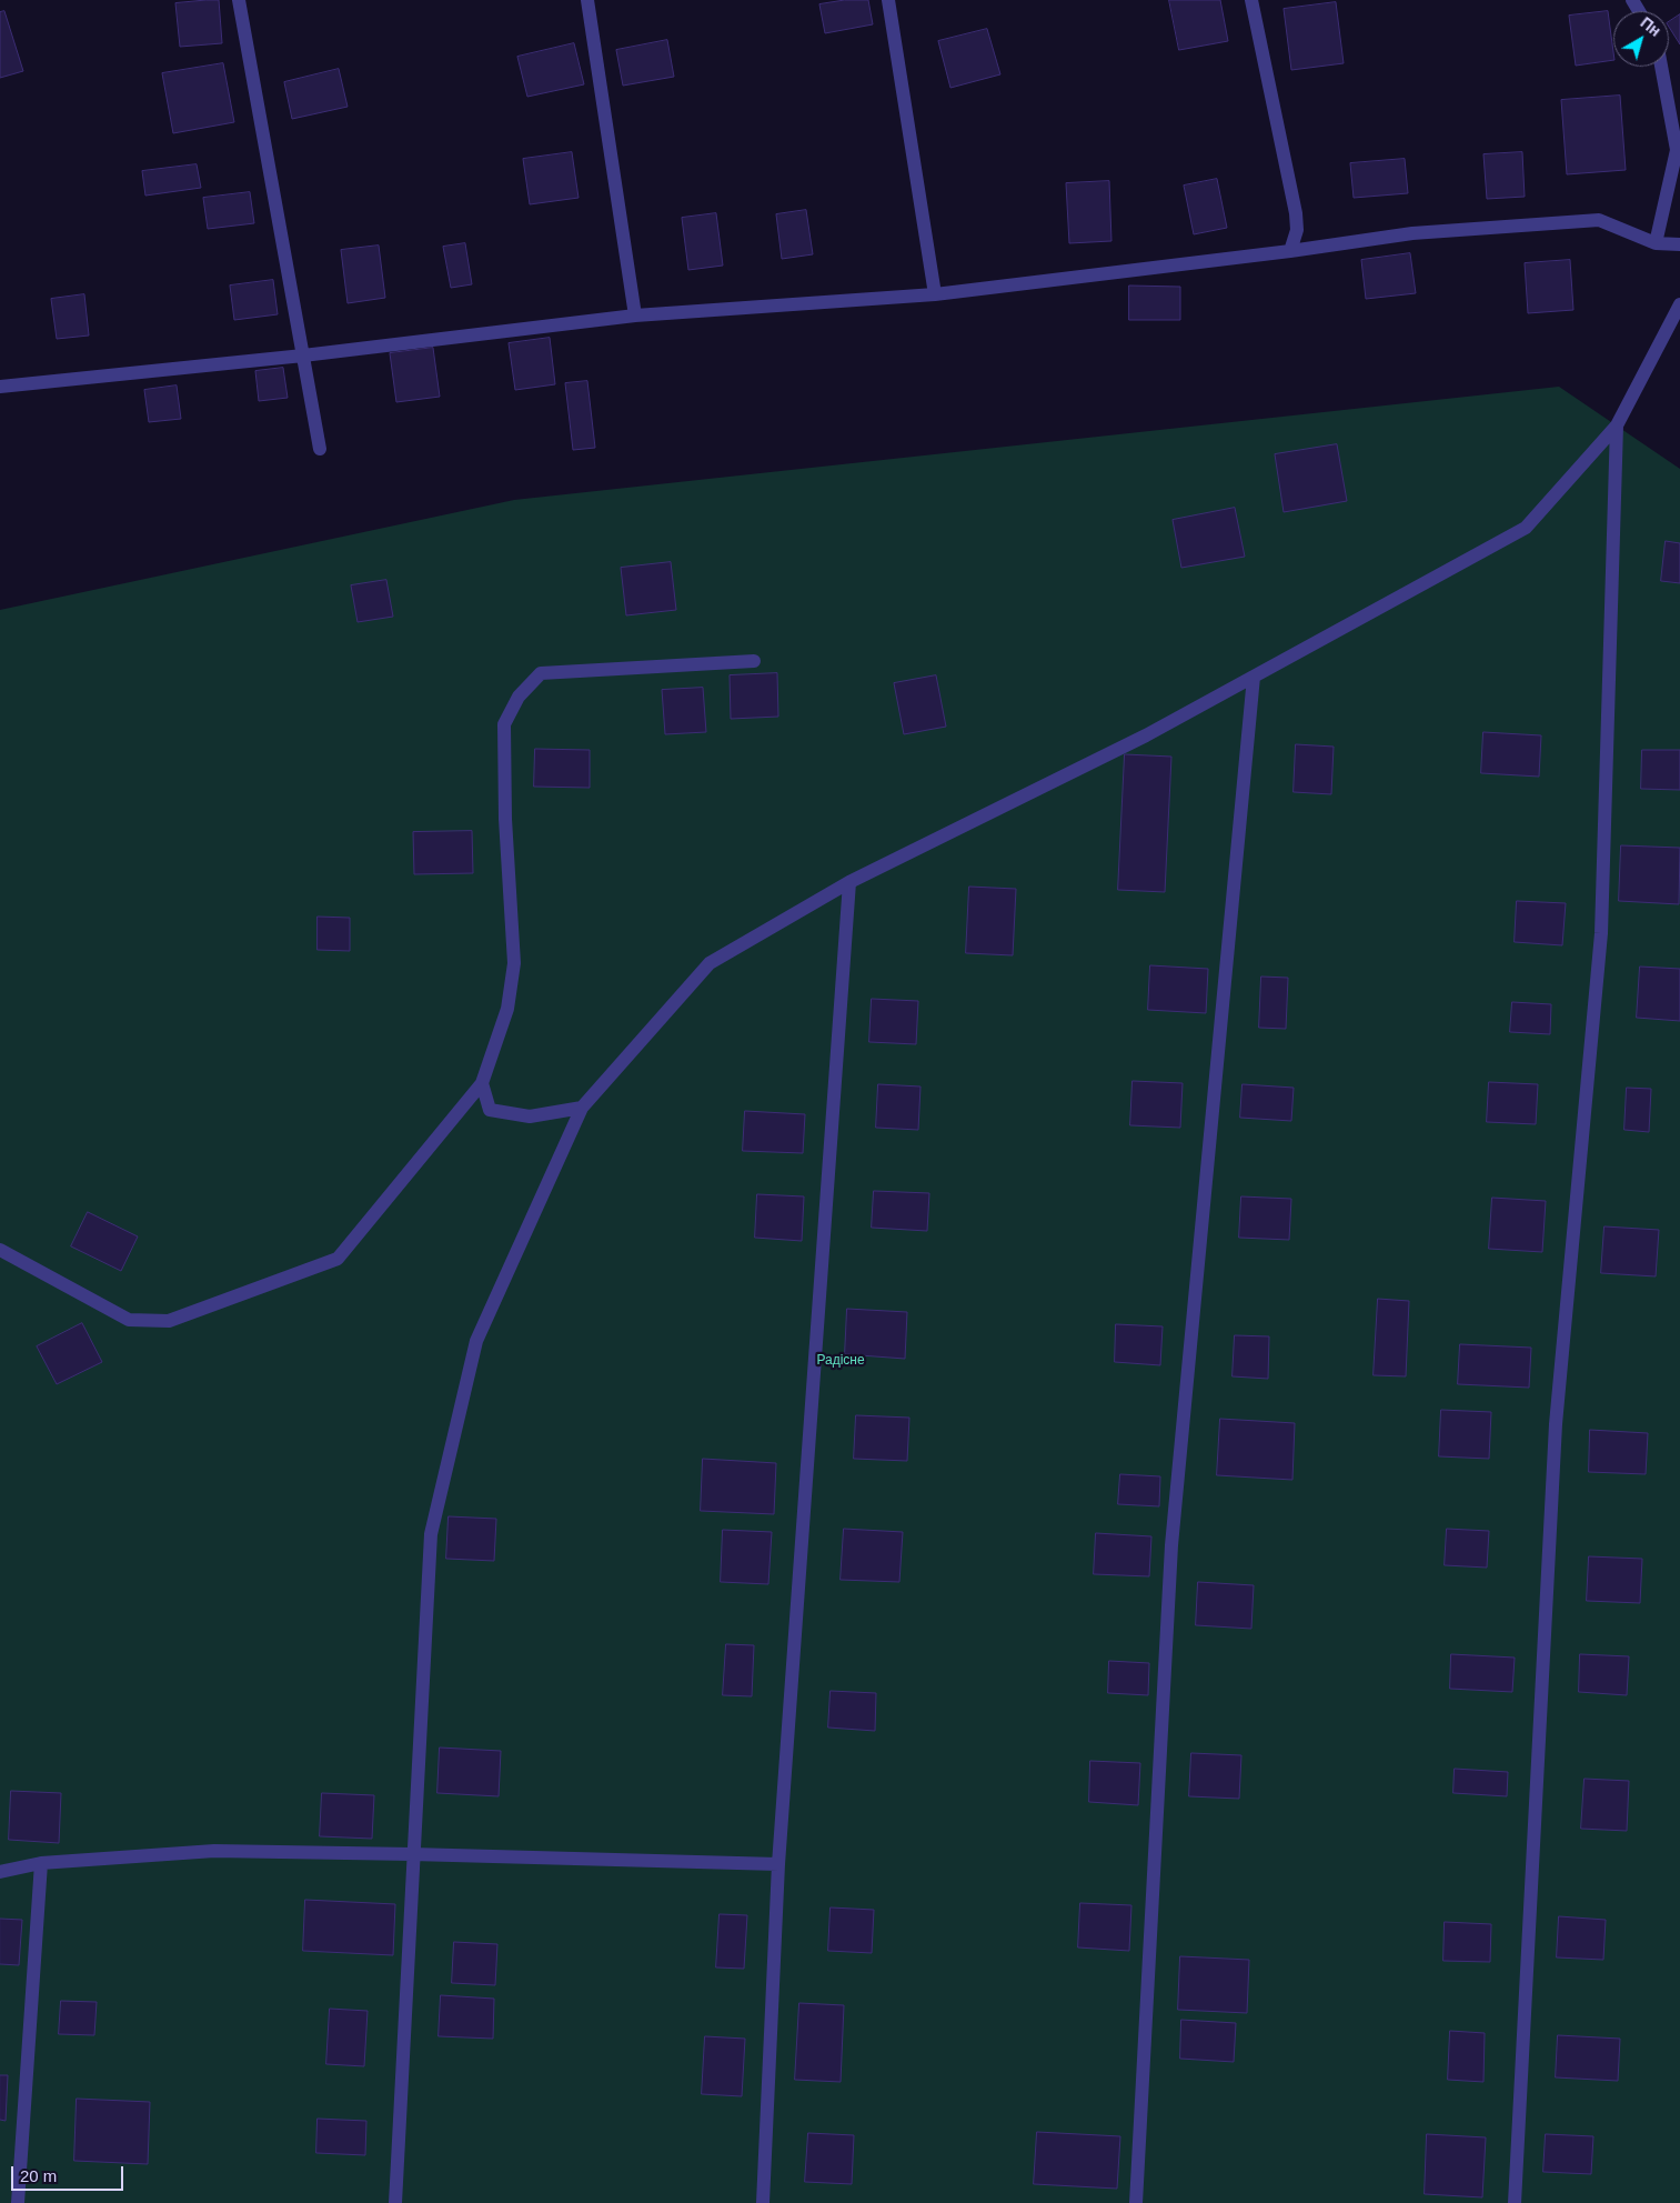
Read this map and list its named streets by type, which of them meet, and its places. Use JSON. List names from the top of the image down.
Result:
{
  "parks": ["Радісне"],
  "scale_bar": "20 m",
  "north": "top right"
}
